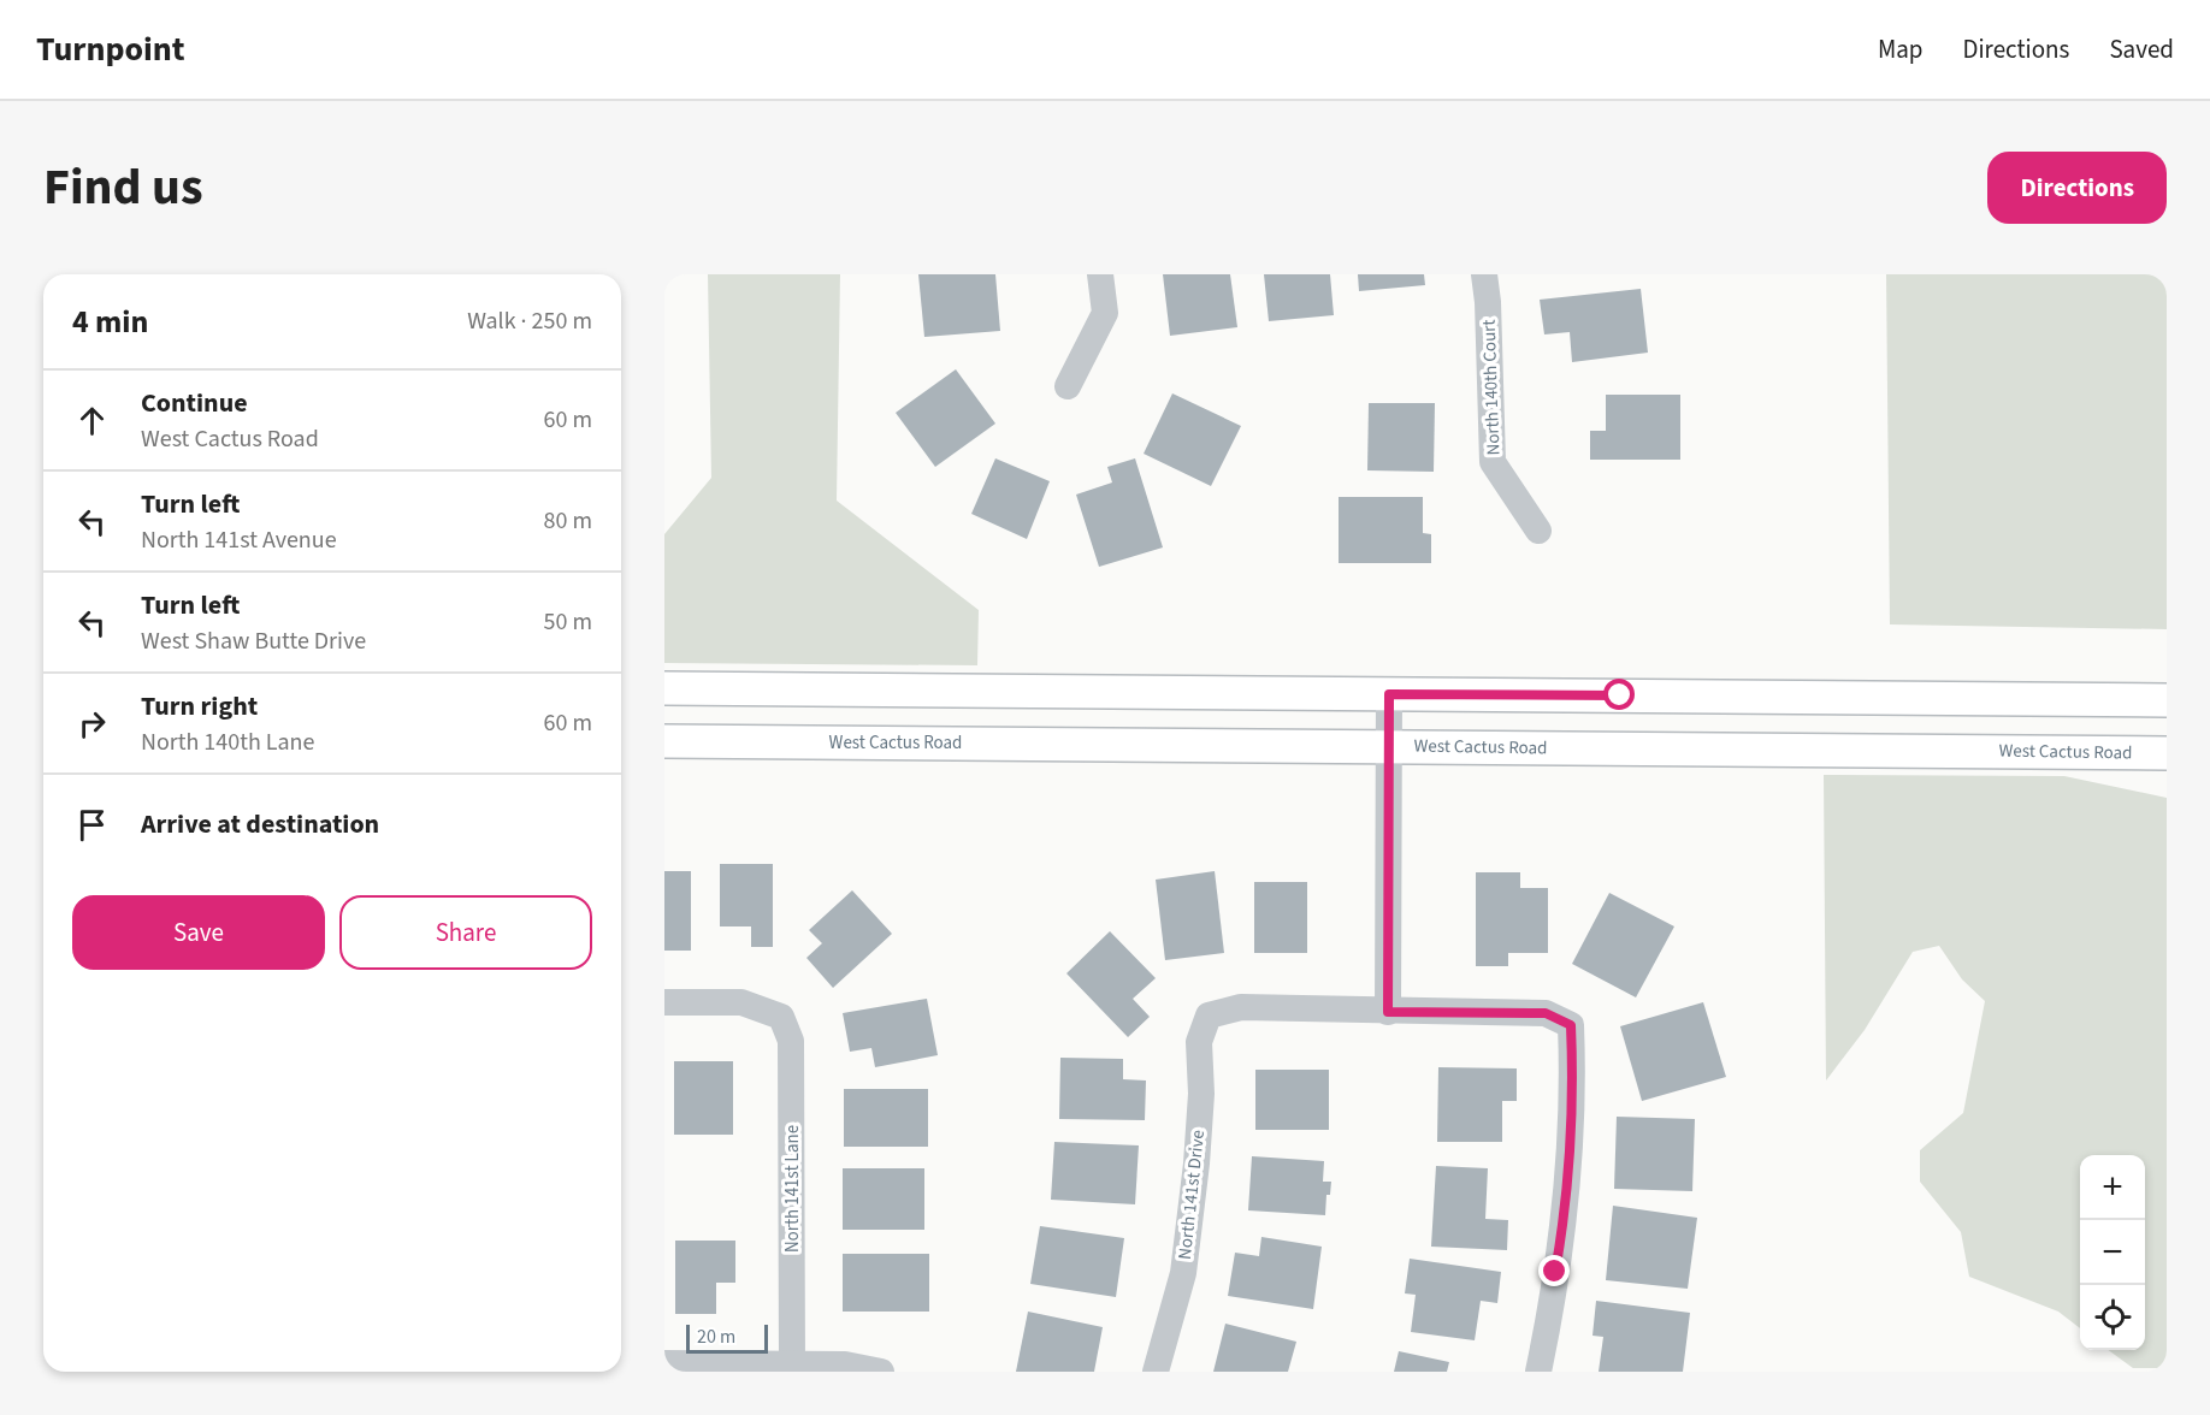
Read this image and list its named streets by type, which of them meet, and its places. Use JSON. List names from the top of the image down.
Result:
{
  "streets": {
    "main road": ["West Cactus Road"],
    "street": ["North 140th Court", "North 141st Lane", "North 141st Drive"]
  },
  "scale_bar": "20 m",
  "page": {
    "header": "Turnpoint",
    "nav": ["Map", "Directions", "Saved"],
    "title": "Find us",
    "buttons": [
      "Directions",
      ["Save", "Share"]
    ],
    "heading": ["4 min", "Walk · 250 m"],
    "list": [
      ["Continue", "West Cactus Road", "60 m"],
      ["Turn left", "North 141st Avenue", "80 m"],
      ["Turn left", "West Shaw Butte Drive", "50 m"],
      ["Turn right", "North 140th Lane", "60 m"],
      "Arrive at destination"
    ],
    "map_buttons": ["+", "−"],
    "scale": "20 m"
  }
}
